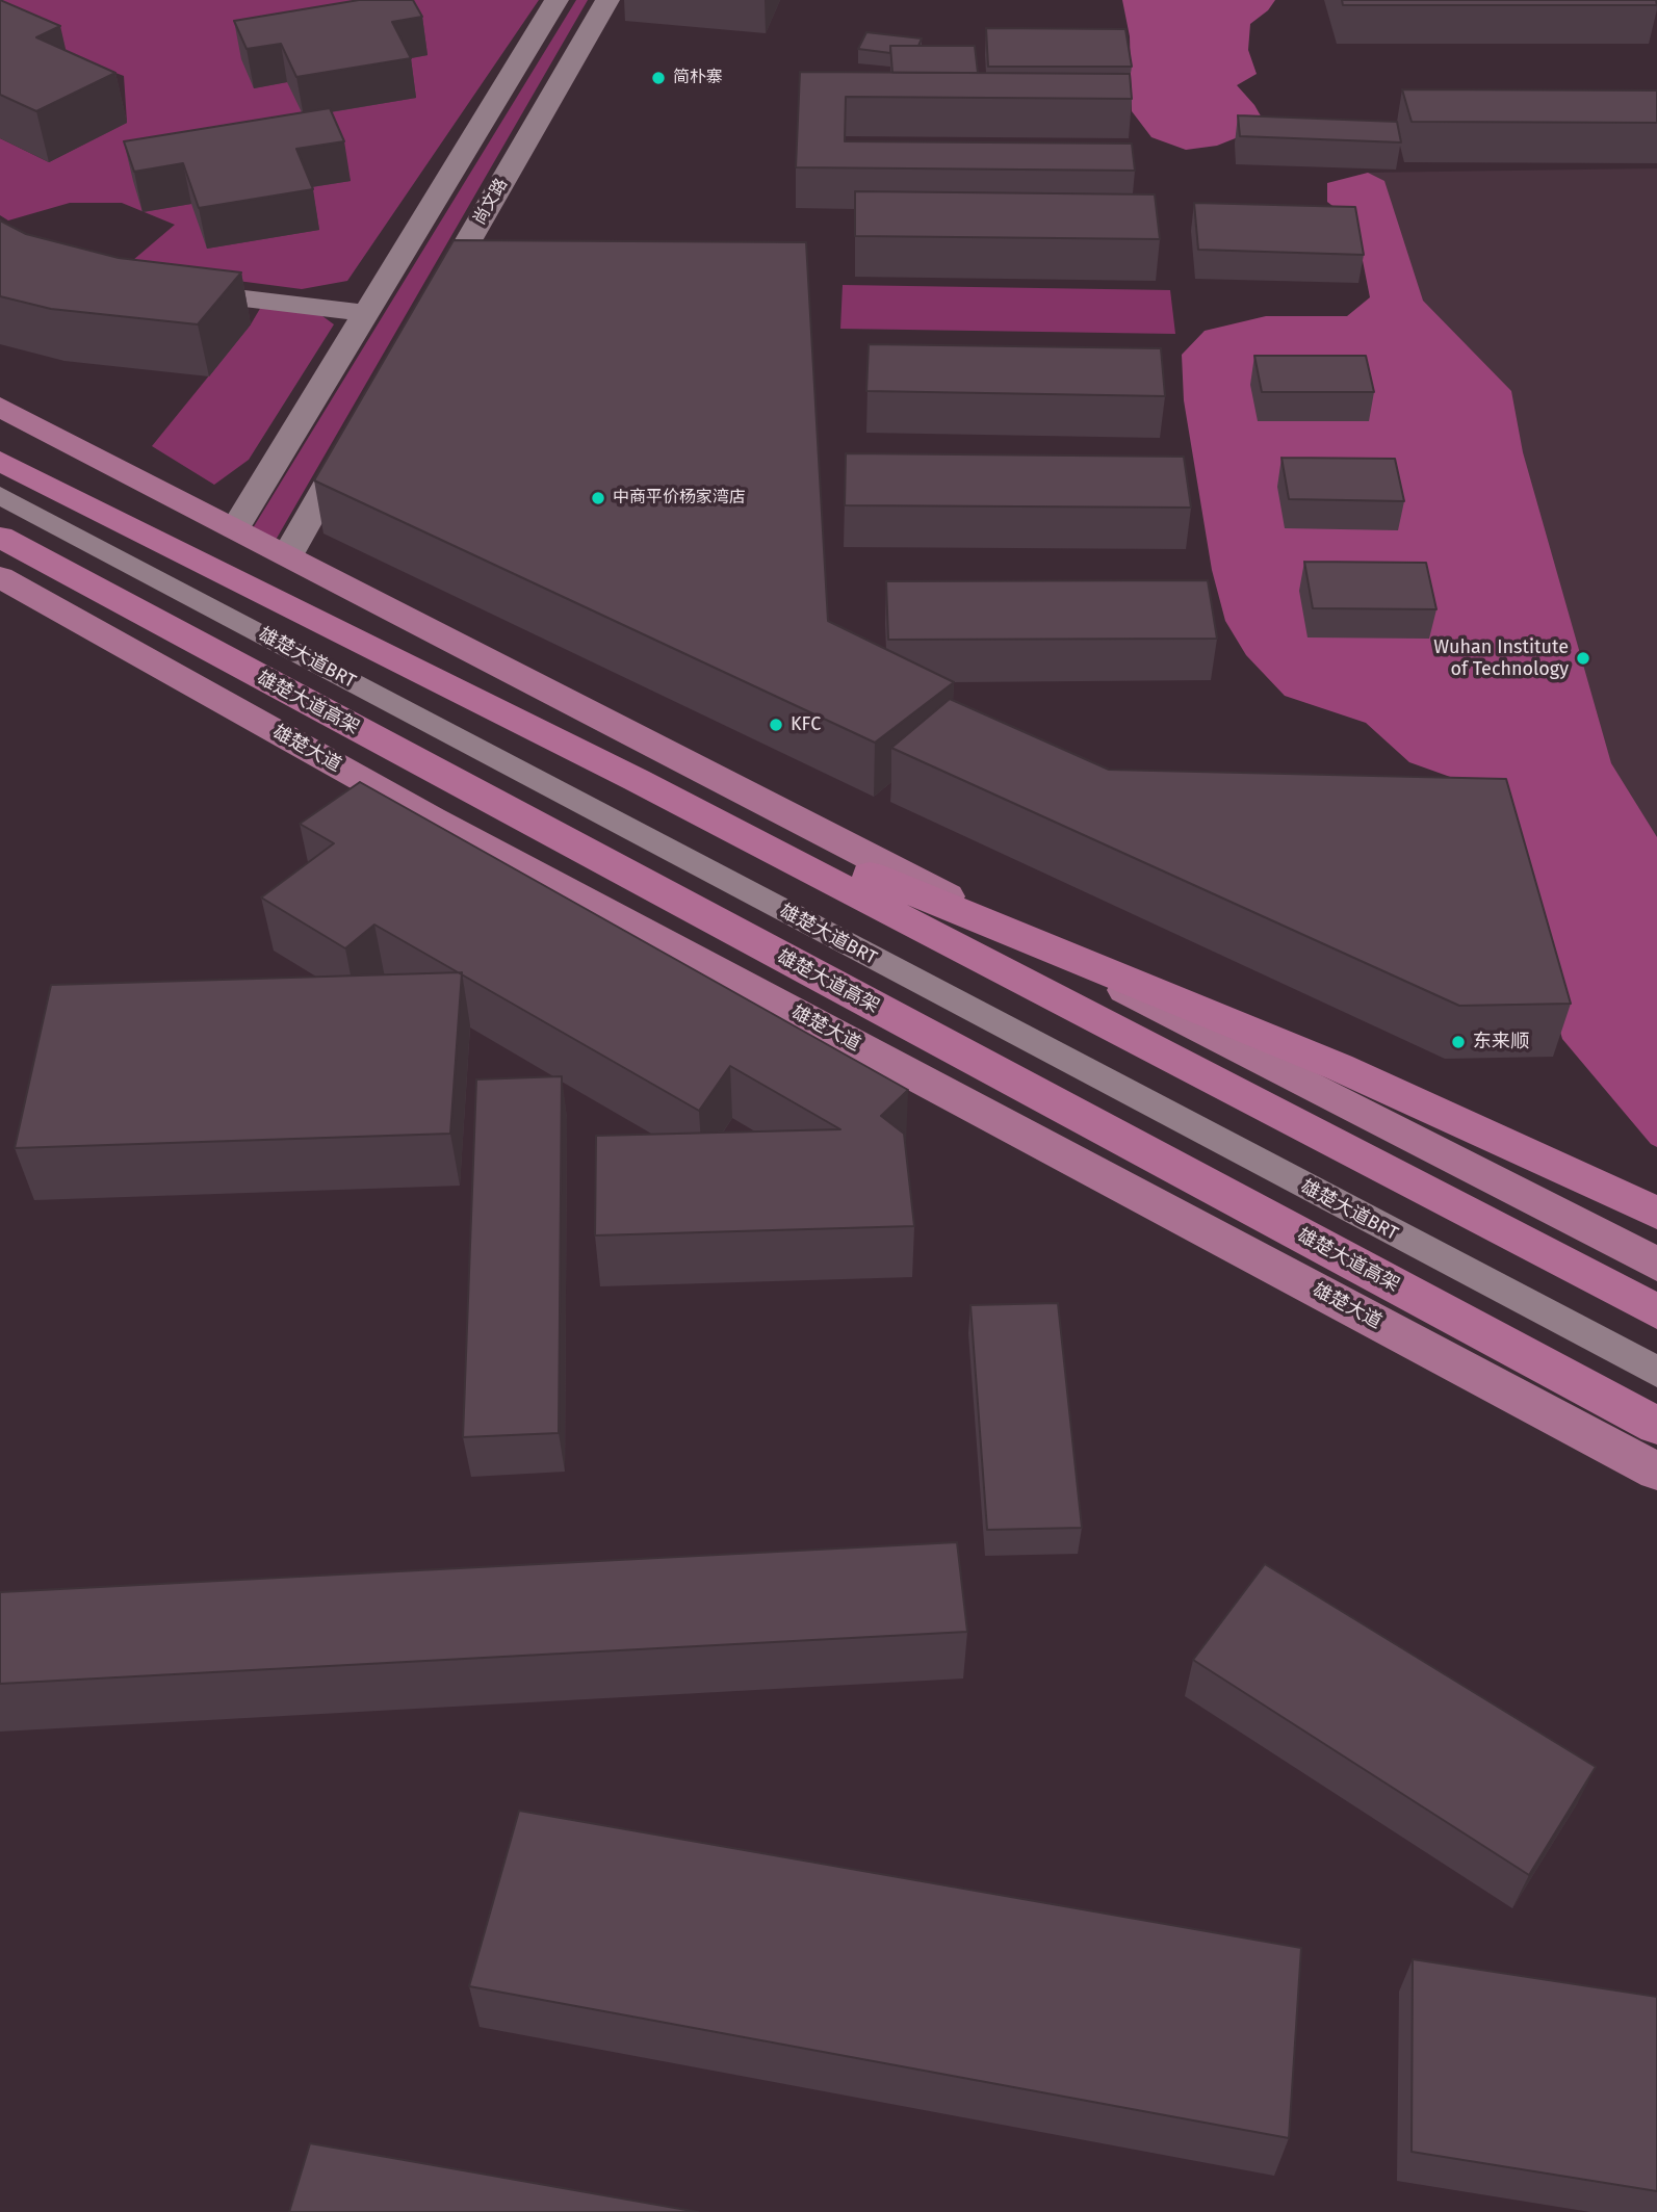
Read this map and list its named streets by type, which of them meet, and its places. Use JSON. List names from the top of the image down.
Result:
{
  "streets": {
    "highway": ["雄楚大道高架"],
    "main road": ["雄楚大道"],
    "street": ["尚文路"],
    "lane": ["雄楚大道BRT"]
  },
  "places": [
    "简朴寨",
    "中商平价杨家湾店",
    "Wuhan Institute of Technology",
    "KFC",
    "东来顺"
  ]
}
